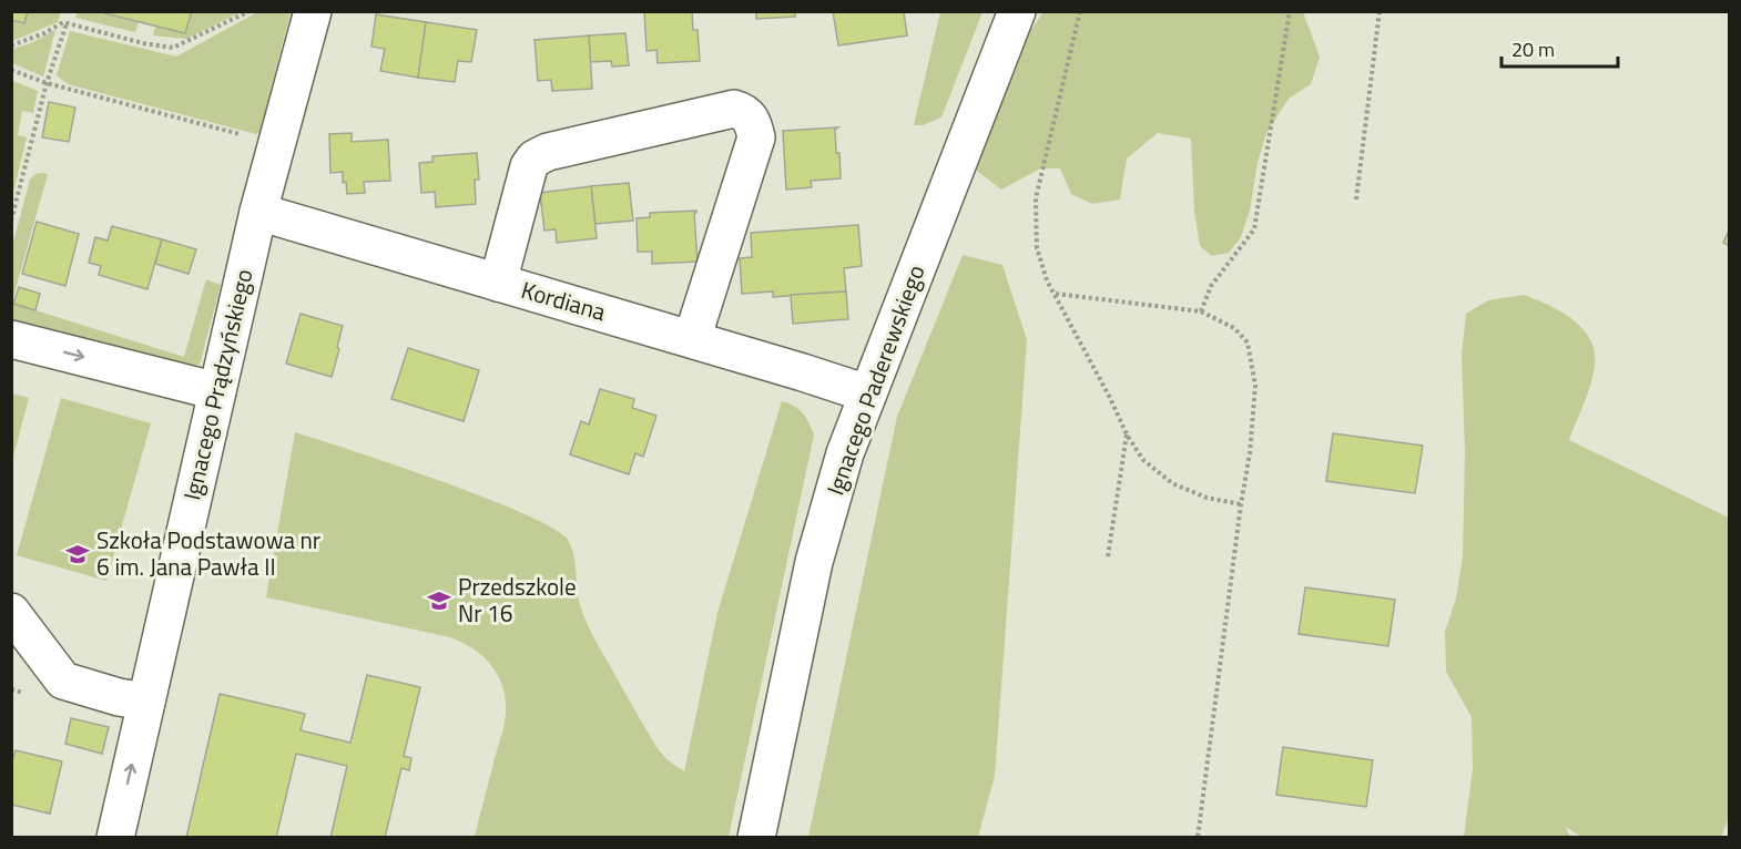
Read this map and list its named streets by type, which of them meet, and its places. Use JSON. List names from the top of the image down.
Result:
{
  "streets": {
    "street": ["Kordiana", "Ignacego Paderewskiego", "Ignacego Prądzyńskiego"]
  },
  "crossings": [
    ["Kordiana", "Ignacego Paderewskiego"],
    ["Kordiana", "Ignacego Prądzyńskiego"]
  ],
  "places": {
    "school or university": ["Szkoła Podstawowa nr 6 im. Jana Pawła II", "Przedszkole Nr 16"]
  },
  "scale_bar": "20 m"
}
